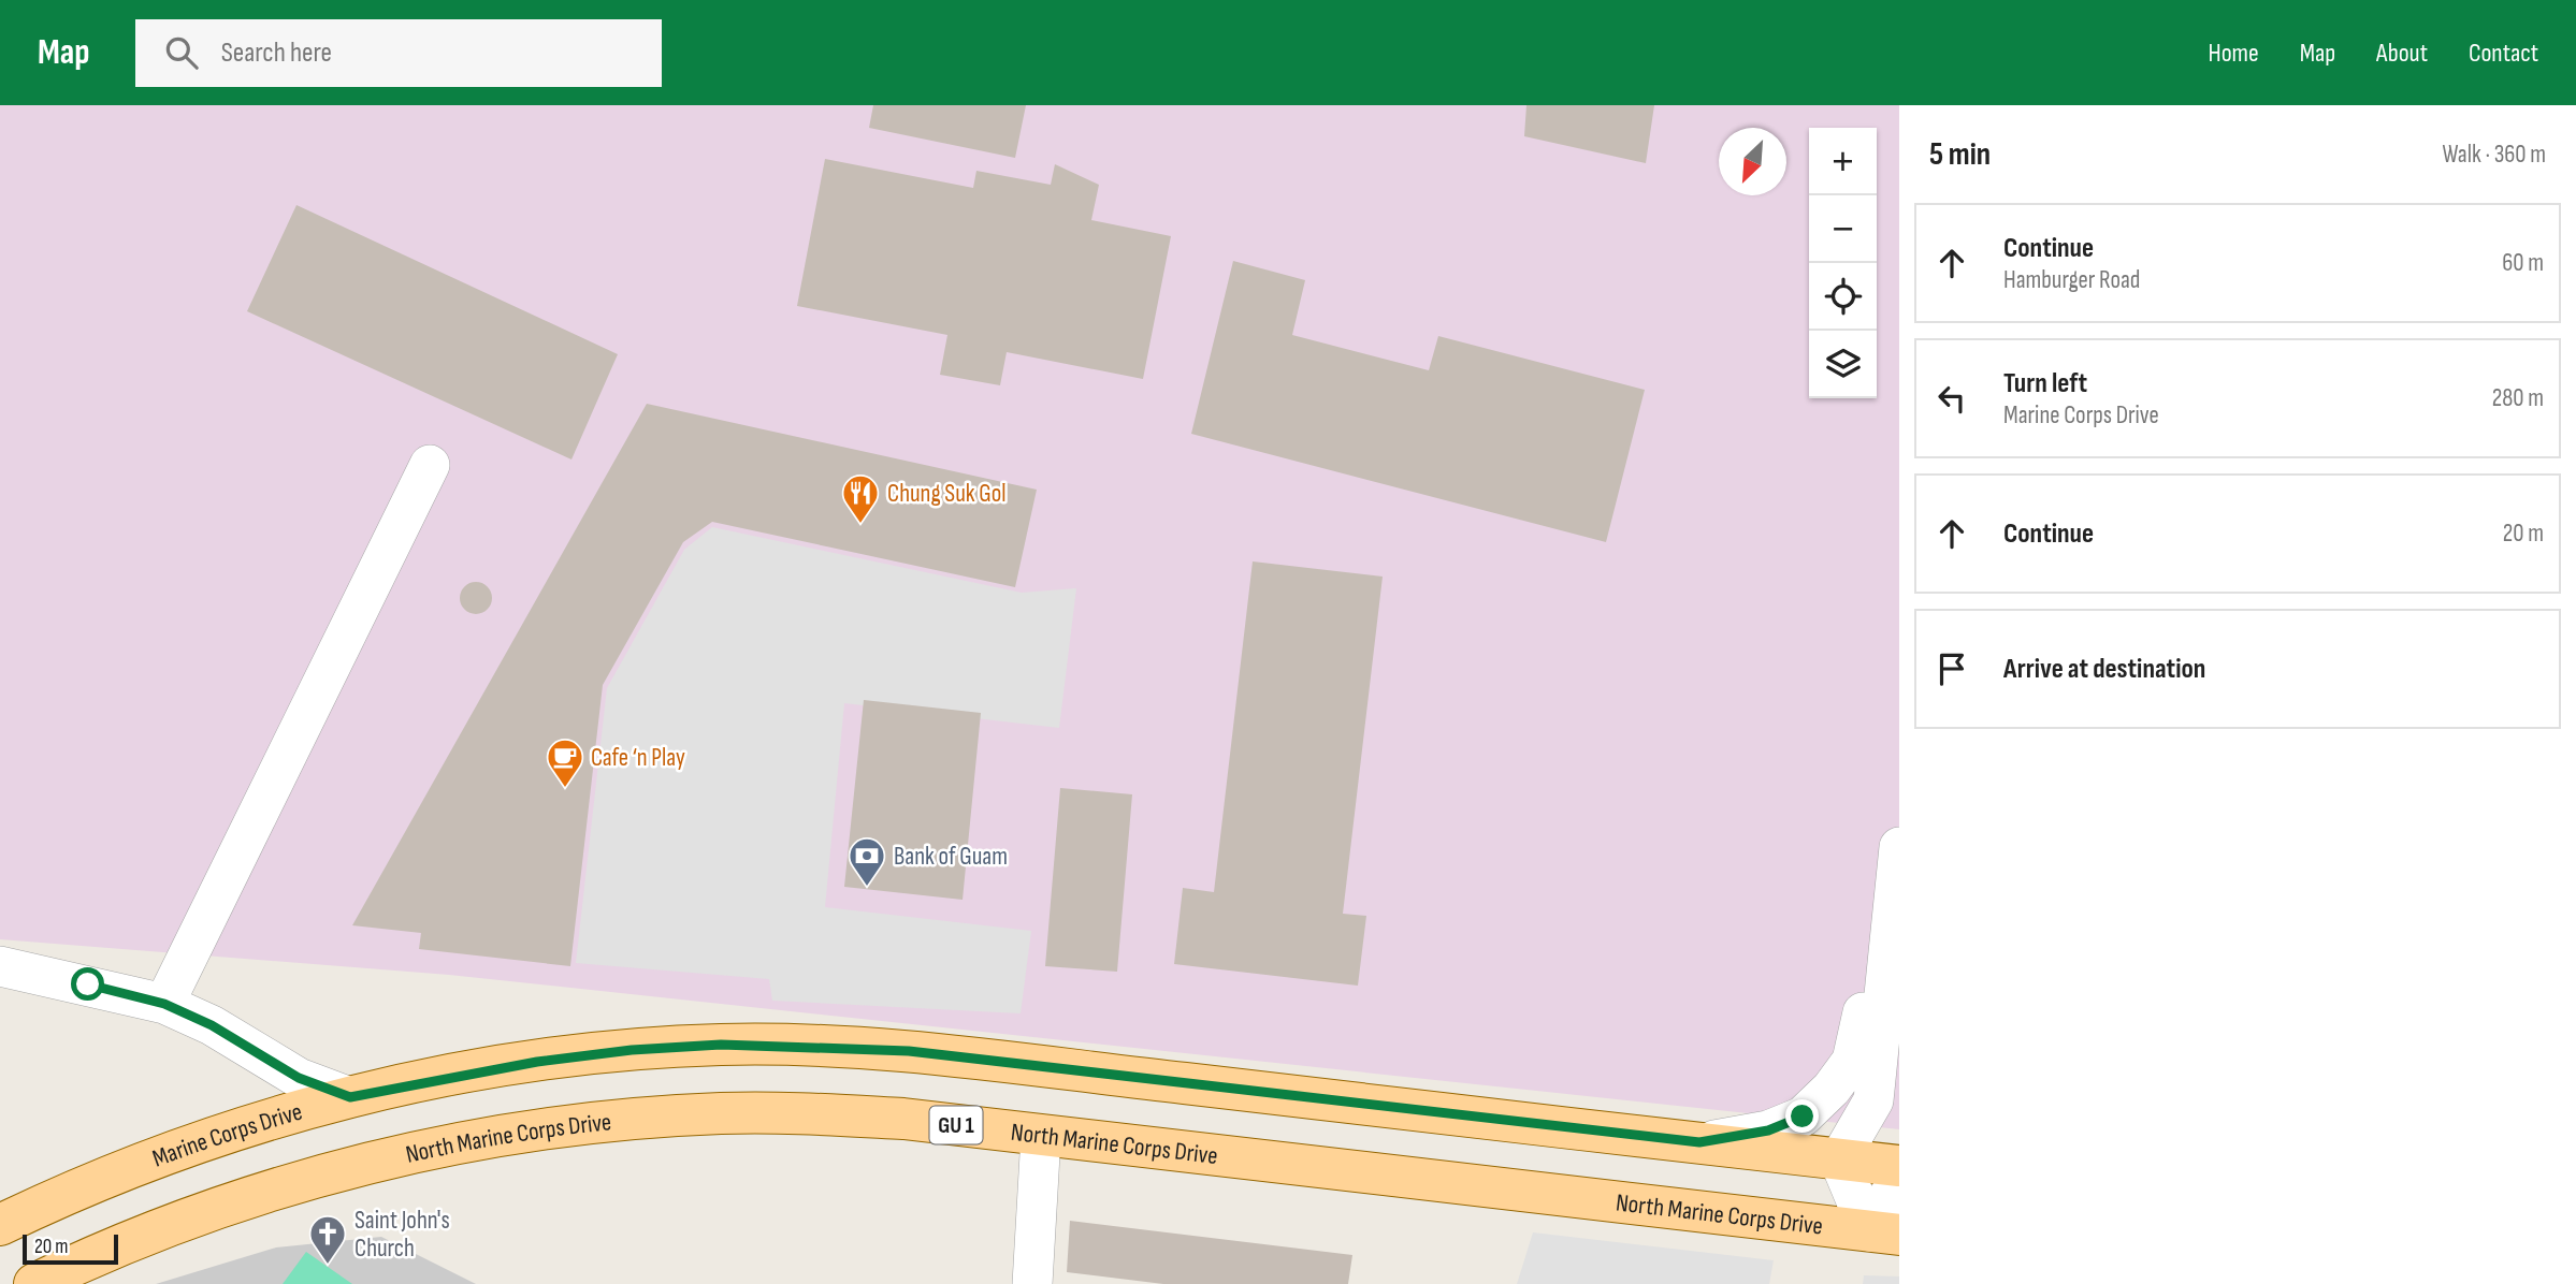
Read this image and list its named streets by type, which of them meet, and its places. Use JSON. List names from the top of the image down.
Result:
{
  "streets": {
    "main road": ["GU 1", "Marine Corps Drive", "North Marine Corps Drive"]
  },
  "places": {
    "restaurant": ["Chung Suk Gol"],
    "cafe": ["Cafe ‘n Play"],
    "bank": ["Bank of Guam"],
    "church": ["Saint John's Church"]
  },
  "scale_bar": "20 m",
  "north": "bottom left",
  "page": {
    "header": "Map",
    "search": "Search here",
    "nav": [
      "Home",
      "Map",
      "About",
      "Contact"
    ],
    "heading": ["5 min", "Walk · 360 m"],
    "map_buttons": ["+", "−"],
    "list": [
      ["Continue", "Hamburger Road", "60 m"],
      ["Turn left", "Marine Corps Drive", "280 m"],
      ["Continue", "20 m"],
      "Arrive at destination"
    ],
    "scale": "20 m"
  }
}
